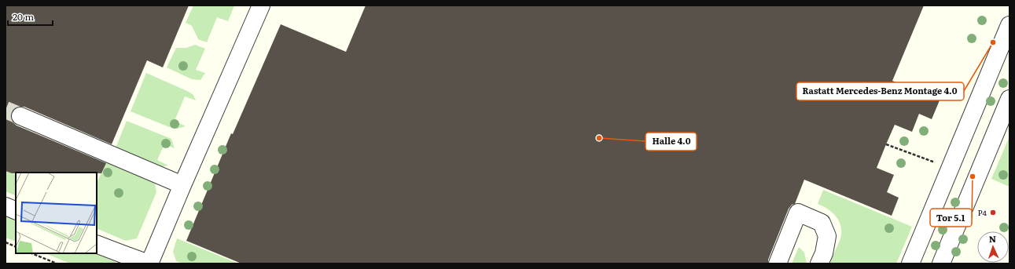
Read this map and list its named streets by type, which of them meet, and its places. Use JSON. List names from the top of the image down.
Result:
{
  "places": [
    "Rastatt Mercedes-Benz Montage 4.0",
    "Halle 4.0",
    "Tor 5.1",
    "P4"
  ],
  "scale_bar": "20 m",
  "north": "top"
}
